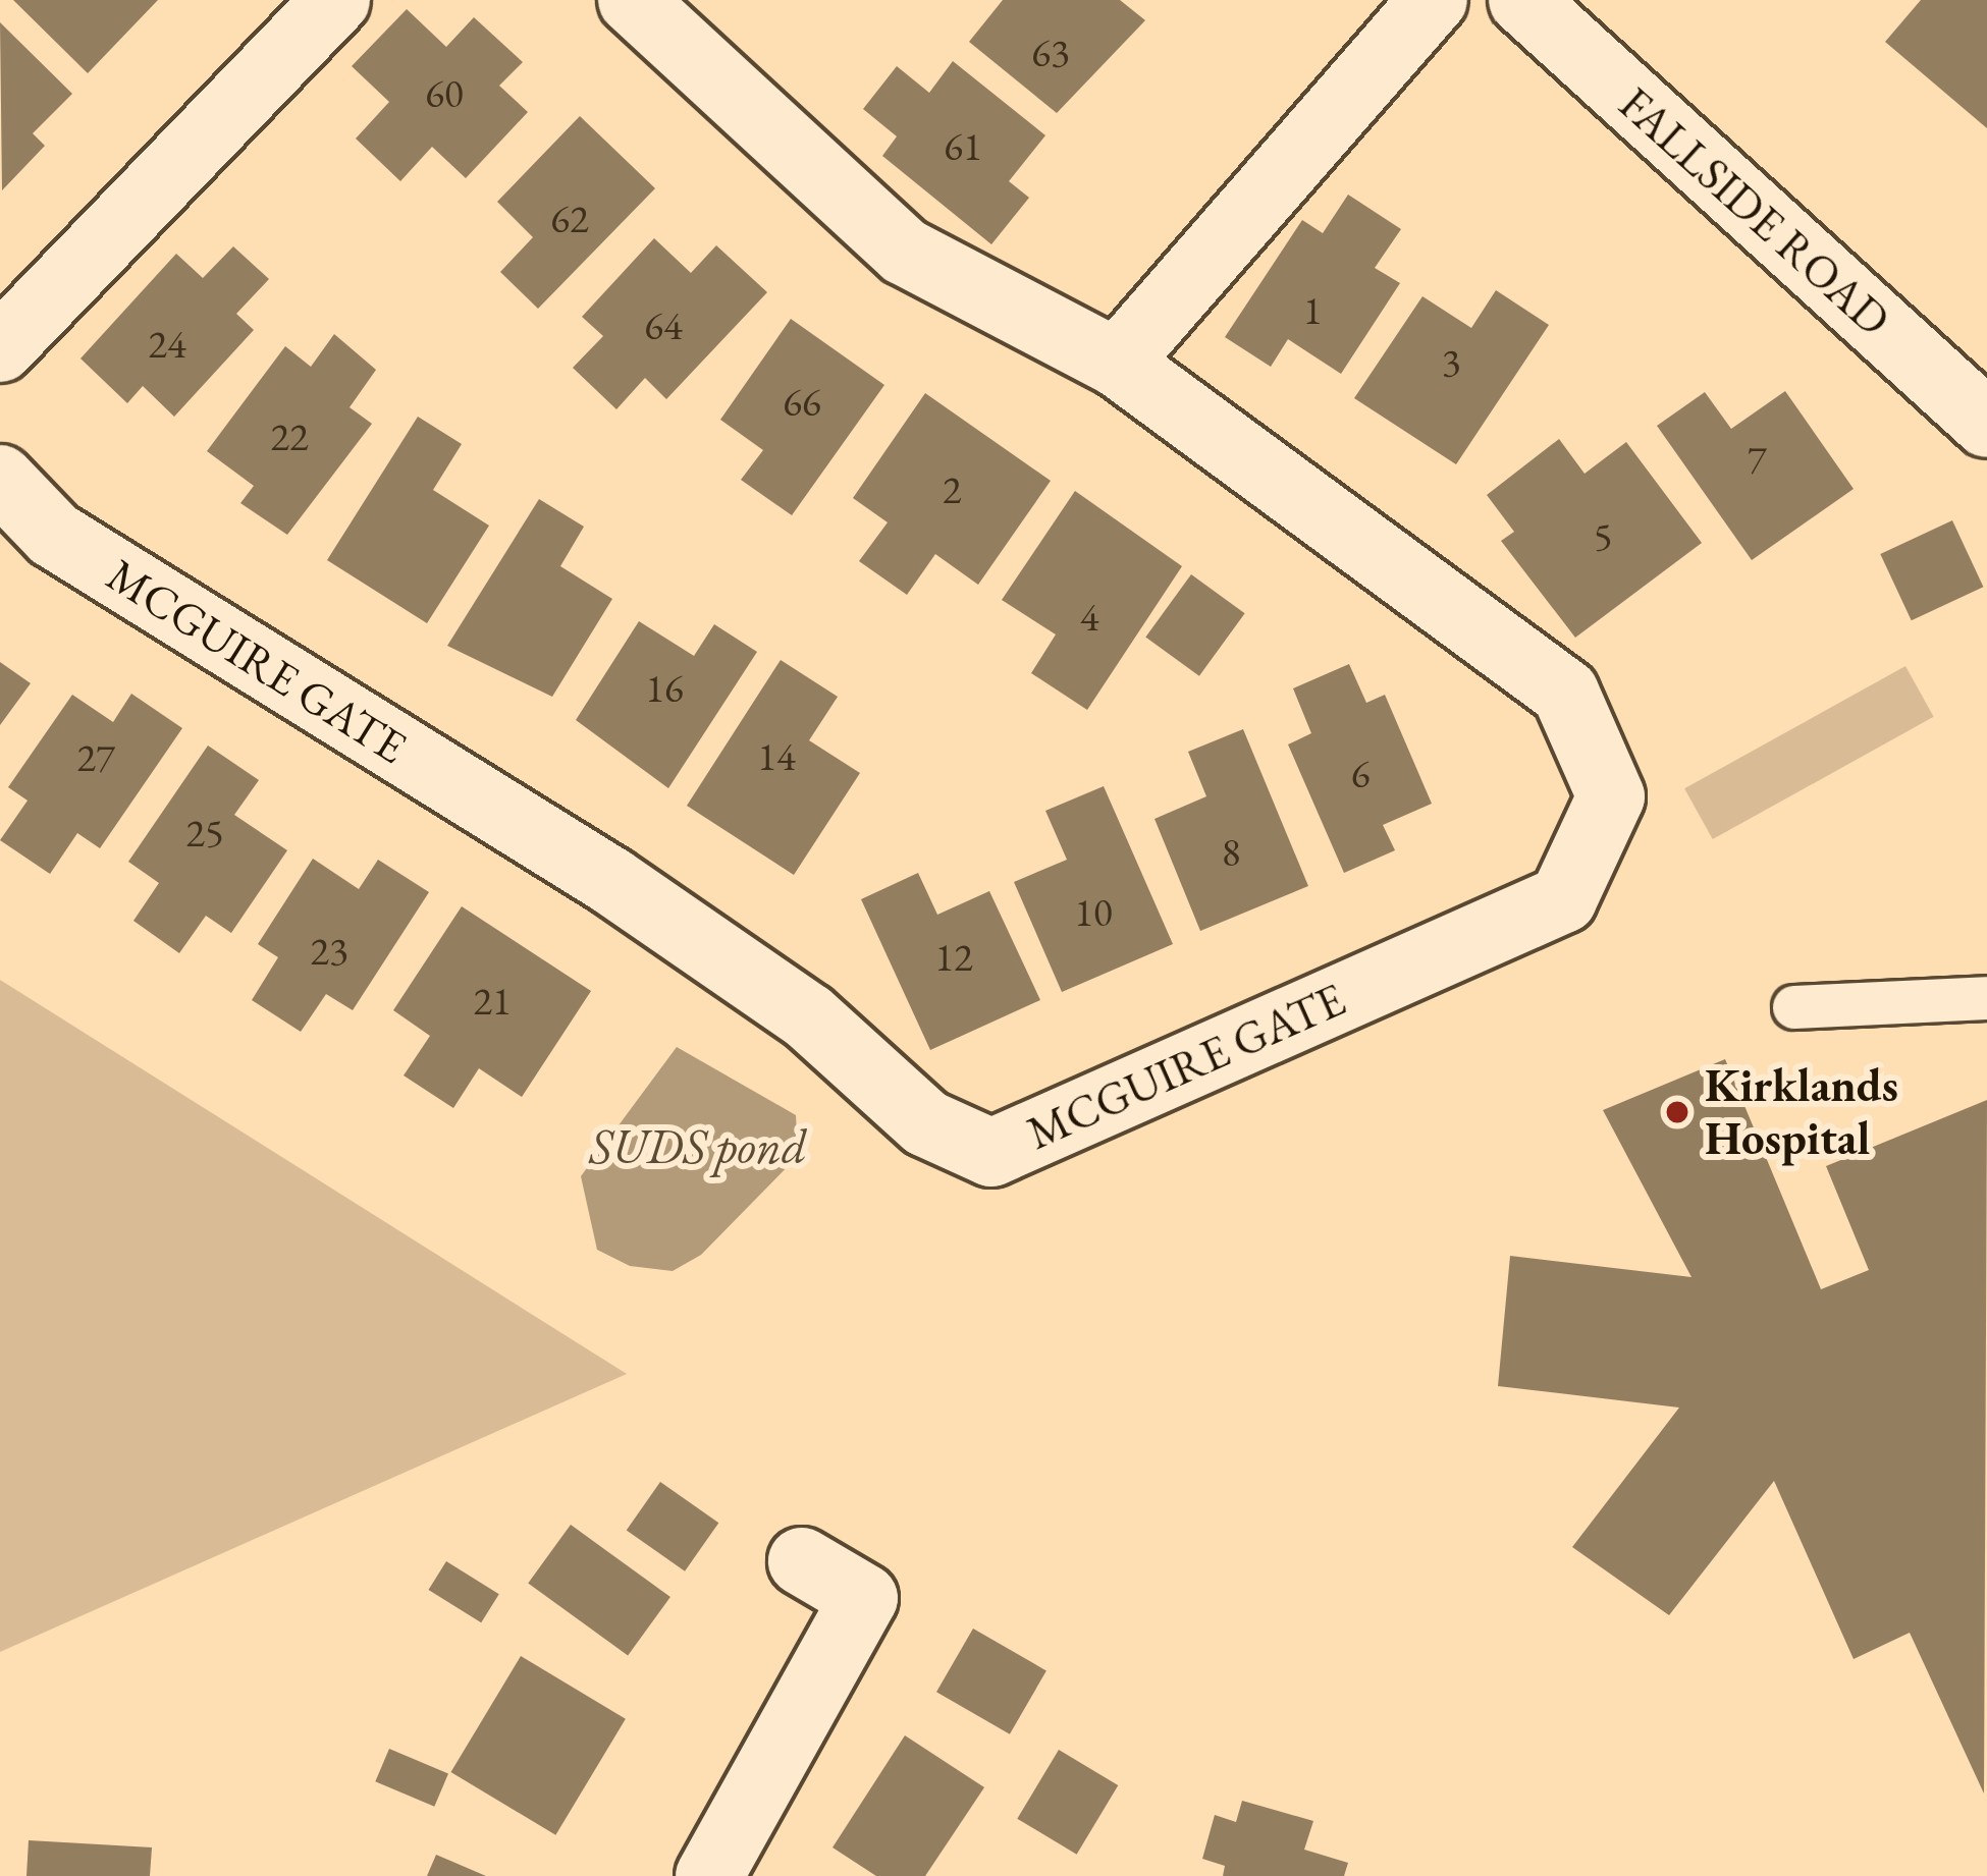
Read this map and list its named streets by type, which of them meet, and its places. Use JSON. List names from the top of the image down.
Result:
{
  "streets": {
    "street": ["FALLSIDE ROAD", "MCGUIRE GATE"]
  },
  "water": ["SUDS pond"],
  "places": ["Kirklands Hospital"],
  "house_numbers": [
    "63",
    "60",
    "61",
    "62",
    "1",
    "64",
    "24",
    "3",
    "66",
    "22",
    "7",
    "2",
    "5",
    "4",
    "16",
    "14",
    "27",
    "6",
    "25",
    "8",
    "10",
    "23",
    "12",
    "21"
  ]
}
